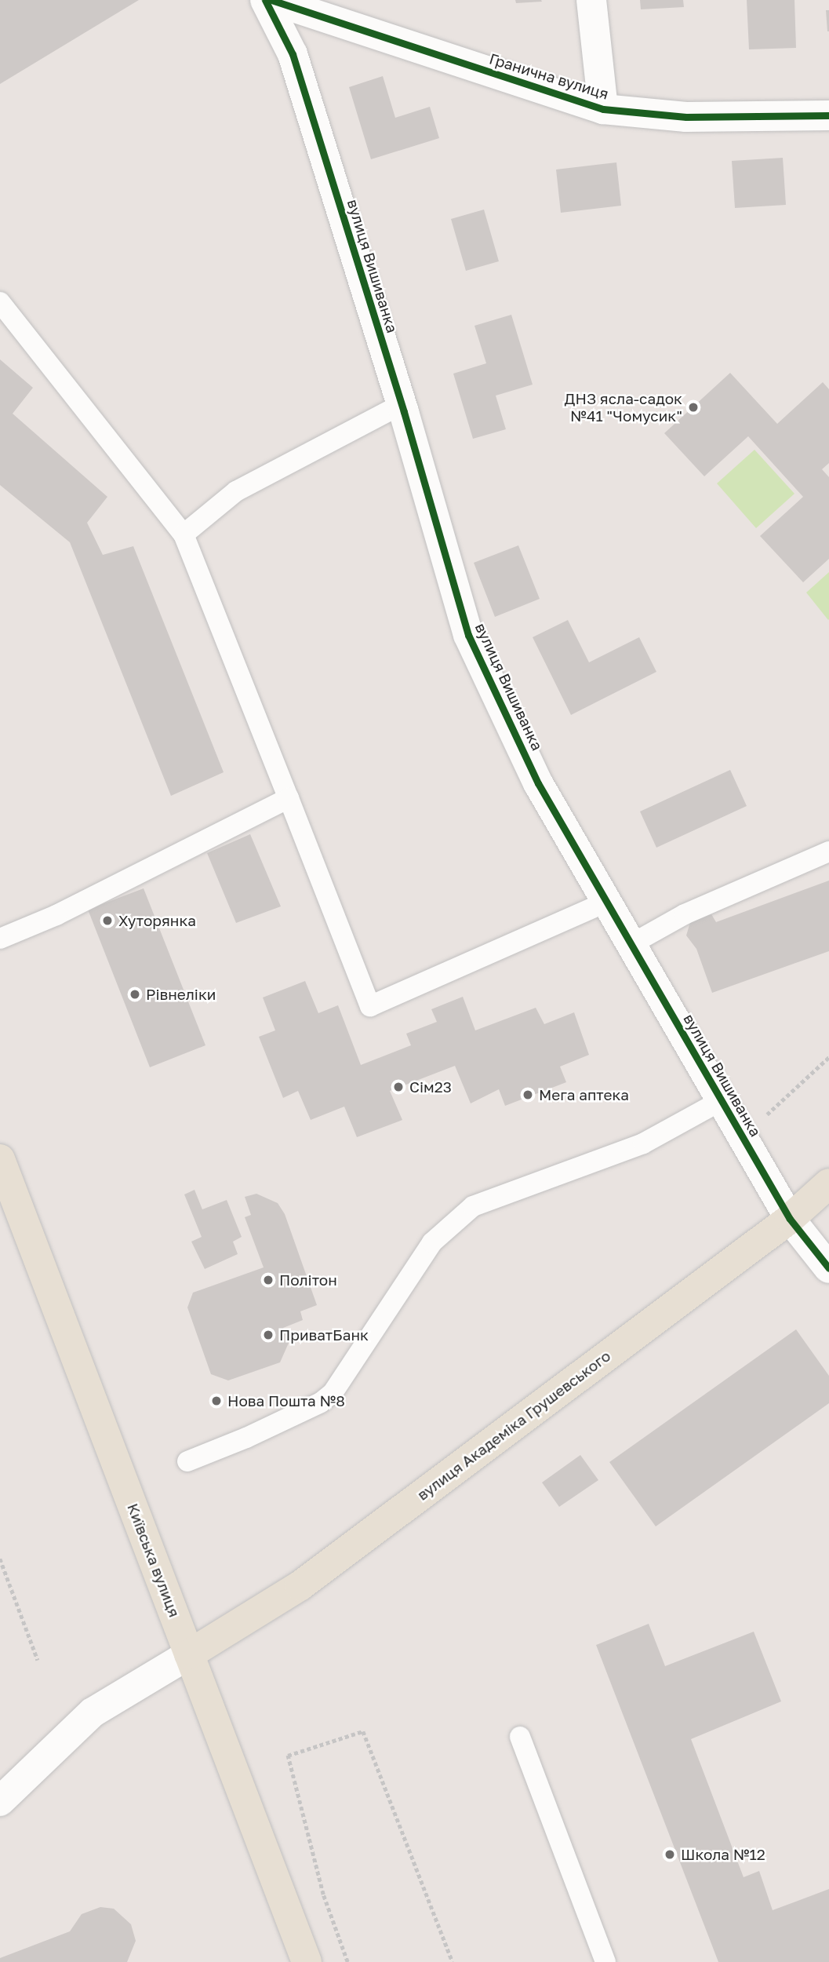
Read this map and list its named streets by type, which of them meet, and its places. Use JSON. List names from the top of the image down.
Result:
{
  "streets": {
    "main road": ["вулиця Академіка Грушевського", "Київська вулиця"],
    "street": ["Гранична вулиця", "вулиця Вишиванка"]
  },
  "crossings": [
    ["вулиця Вишиванка", "вулиця Академіка Грушевського"],
    ["вулиця Академіка Грушевського", "Київська вулиця"]
  ],
  "places": [
    "ДНЗ ясла-садок №41 \"Чомусик\"",
    "Хуторянка",
    "Рівнеліки",
    "Сім23",
    "Мега аптека",
    "Політон",
    "ПриватБанк",
    "Нова Пошта №8",
    "Школа №12"
  ]
}
